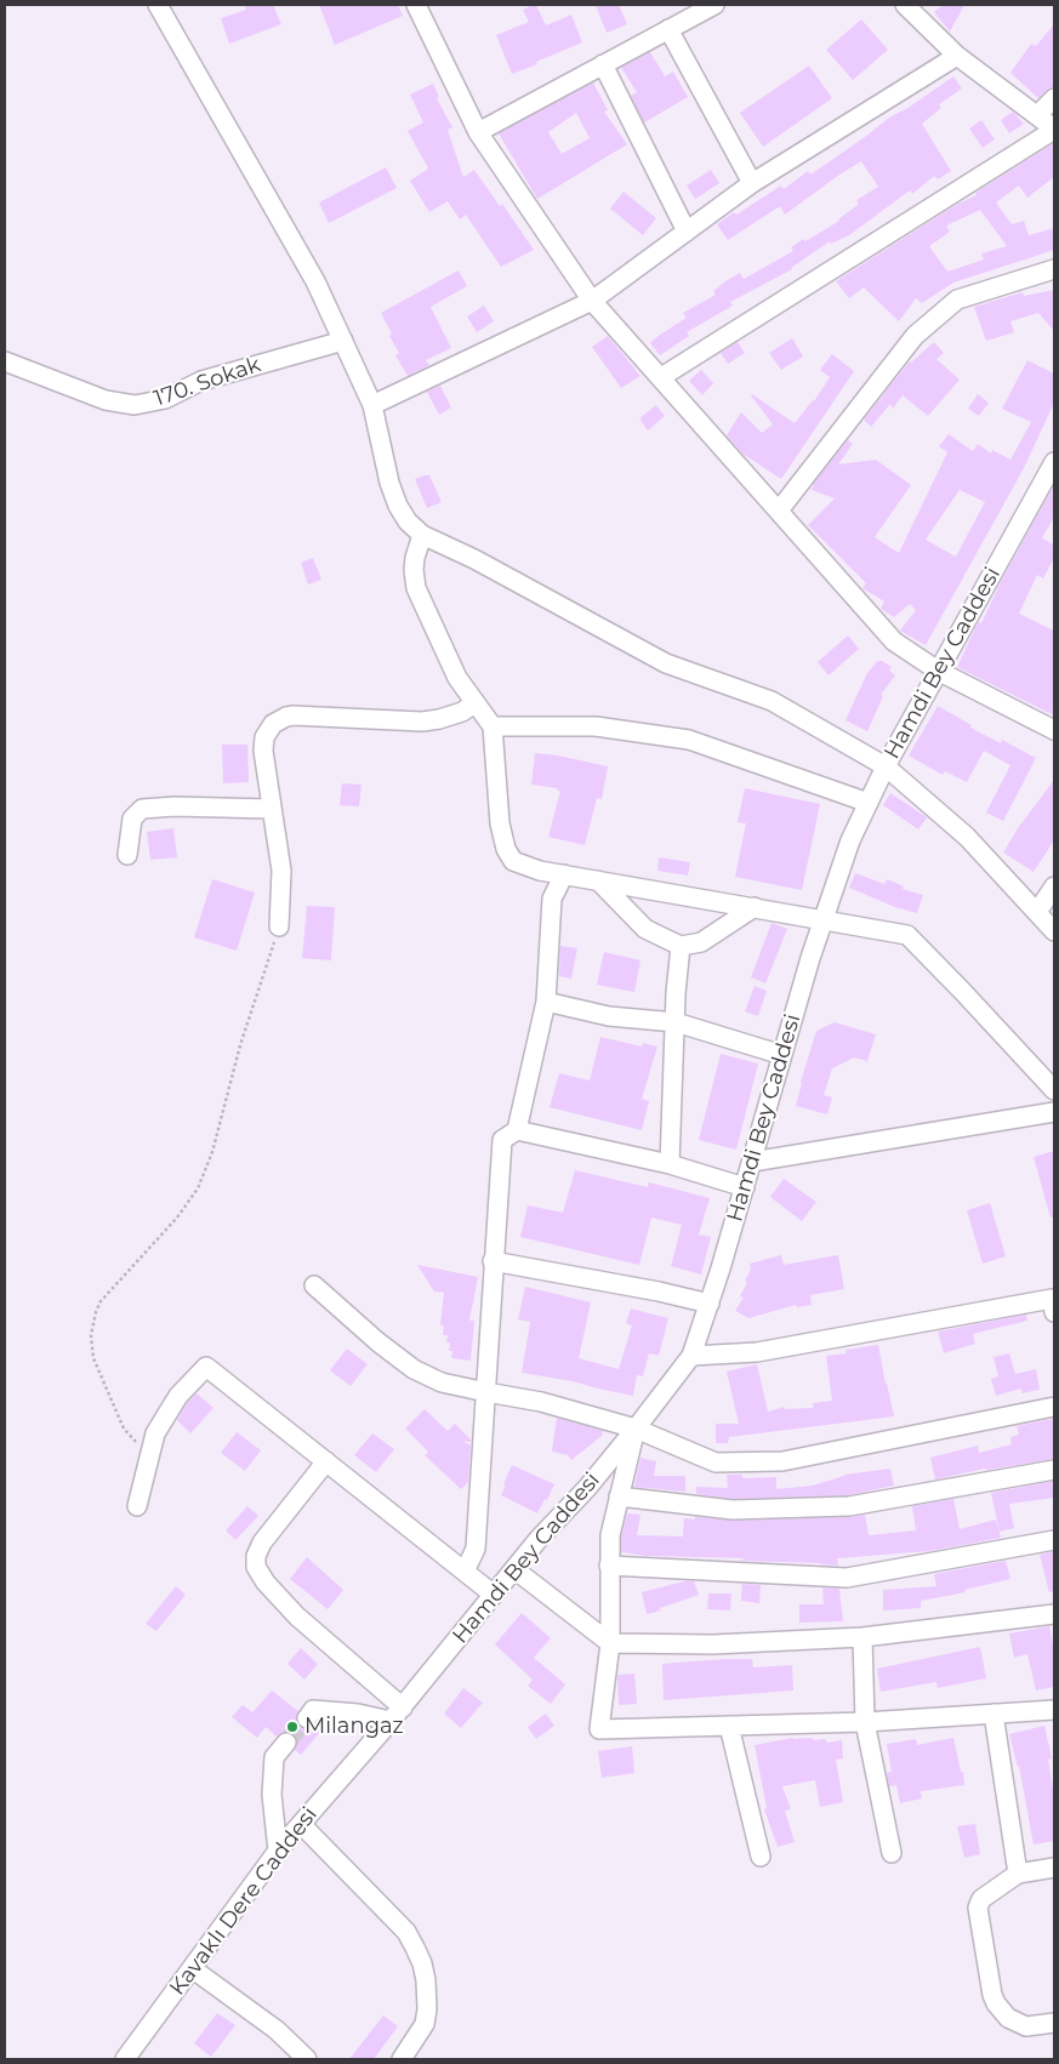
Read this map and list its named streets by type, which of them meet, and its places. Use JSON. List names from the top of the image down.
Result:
{
  "streets": {
    "street": ["170. Sokak", "Hamdi Bey Caddesi", "Kavaklı Dere Caddesi"]
  },
  "crossings": [
    ["Hamdi Bey Caddesi", "Kavaklı Dere Caddesi"]
  ],
  "places": ["Milangaz"]
}
